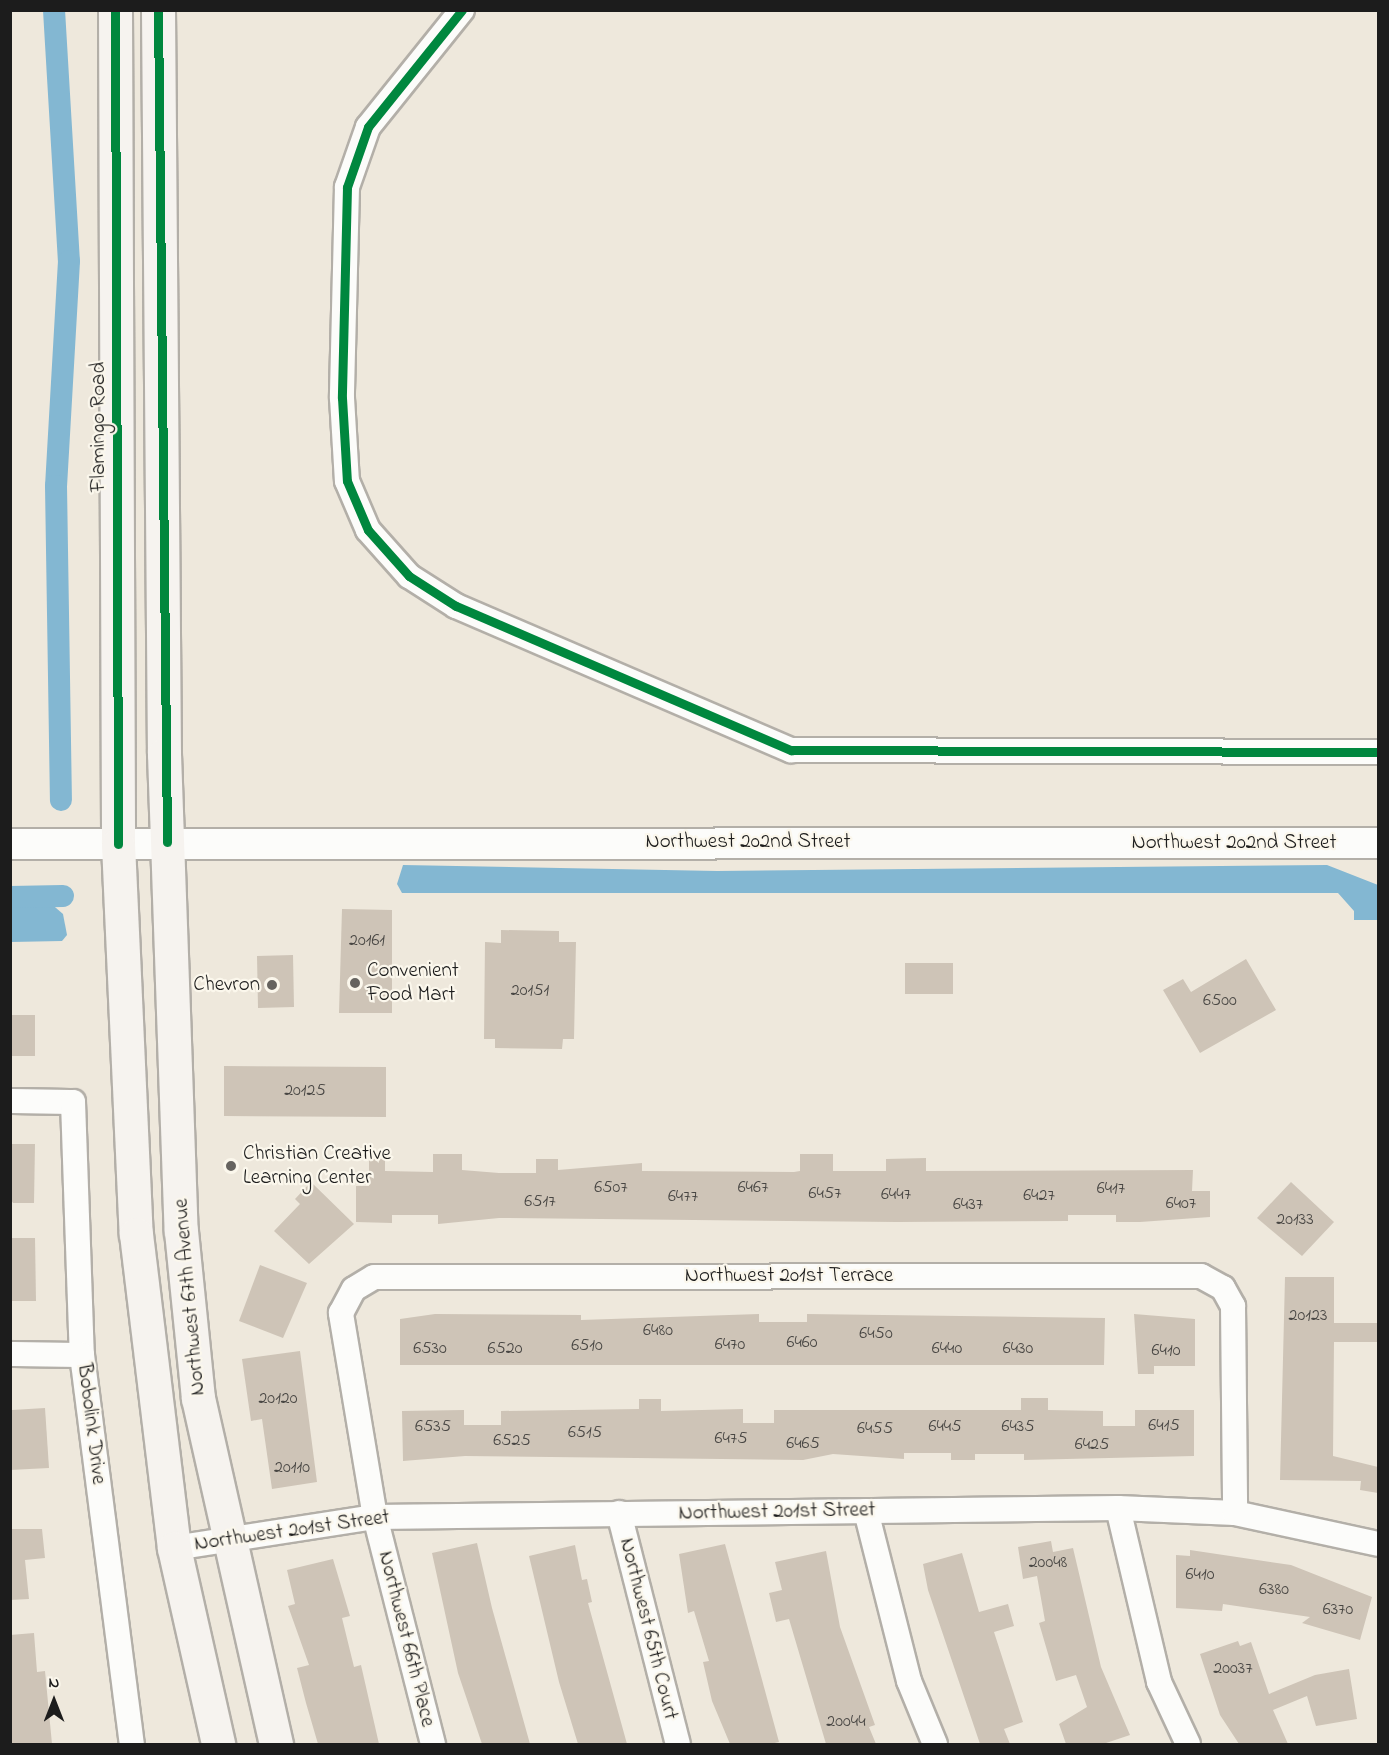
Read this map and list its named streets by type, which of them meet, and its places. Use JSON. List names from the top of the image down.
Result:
{
  "streets": {
    "main road": ["Flamingo Road", "Northwest 67th Avenue"],
    "street": [
      "Northwest 202nd Street",
      "Northwest 201st Terrace",
      "Bobolink Drive",
      "Northwest 201st Street",
      "Northwest 65th Court",
      "Northwest 66th Place"
    ]
  },
  "crossings": [
    ["Flamingo Road", "Northwest 202nd Street"],
    ["Northwest 202nd Street", "Northwest 67th Avenue"],
    ["Northwest 201st Terrace", "Northwest 201st Street"],
    ["Northwest 201st Terrace", "Northwest 66th Place"],
    ["Northwest 67th Avenue", "Northwest 201st Street"],
    ["Northwest 201st Street", "Northwest 65th Court"],
    ["Northwest 201st Street", "Northwest 66th Place"]
  ],
  "places": ["Convenient Food Mart", "Chevron", "Christian Creative Learning Center"],
  "house_numbers": [
    "20161",
    "20151",
    "6500",
    "20125",
    "6507",
    "6467",
    "6417",
    "6457",
    "6447",
    "6427",
    "6477",
    "6517",
    "6407",
    "6437",
    "20133",
    "20123",
    "6480",
    "6450",
    "6460",
    "6470",
    "6510",
    "6530",
    "6520",
    "6440",
    "6430",
    "6410",
    "20120",
    "6415",
    "6535",
    "6445",
    "6435",
    "6455",
    "6515",
    "6475",
    "6525",
    "6465",
    "6425",
    "20110",
    "20048",
    "6410",
    "6380",
    "6370",
    "20037",
    "20044"
  ],
  "north": "top"
}
